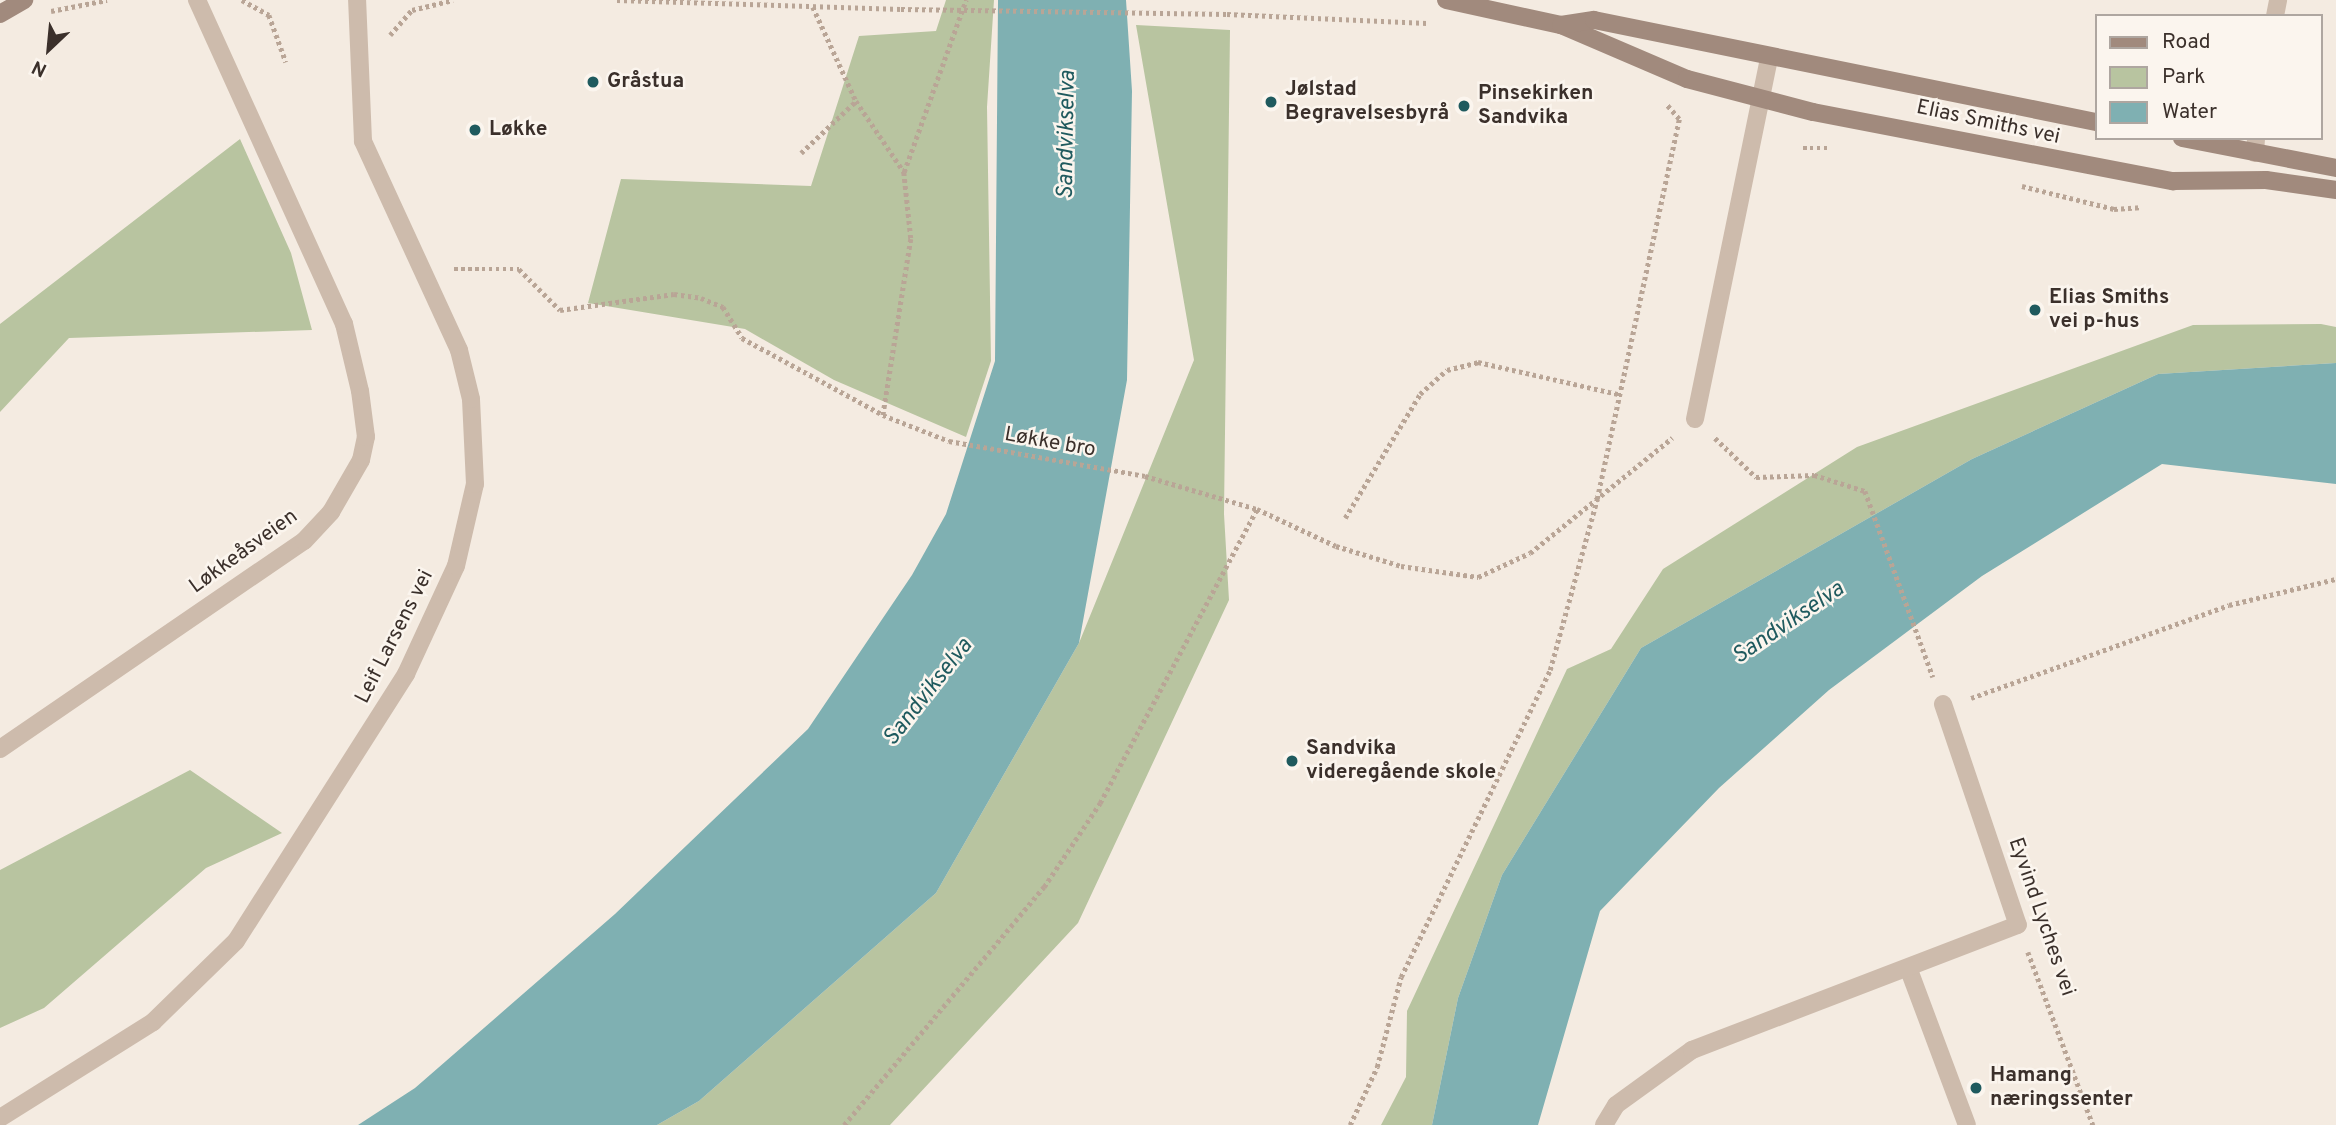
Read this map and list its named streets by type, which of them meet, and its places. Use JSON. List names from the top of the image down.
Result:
{
  "streets": {
    "main road": ["Elias Smiths vei"],
    "street": ["Løkkeåsveien", "Leif Larsens vei", "Eyvind Lyches vei"],
    "path": ["Løkke bro"]
  },
  "crossings": [
    ["Løkke bro", "Leif Larsens vei"]
  ],
  "water": ["Sandvikselva"],
  "places": [
    "Gråstua",
    "Jølstad Begravelsesbyrå",
    "Pinsekirken Sandvika",
    "Løkke",
    "Elias Smiths vei p-hus",
    "Sandvika videregående skole",
    "Hamang næringssenter"
  ],
  "legend": ["Road", "Park", "Water"],
  "north": "bottom left"
}
